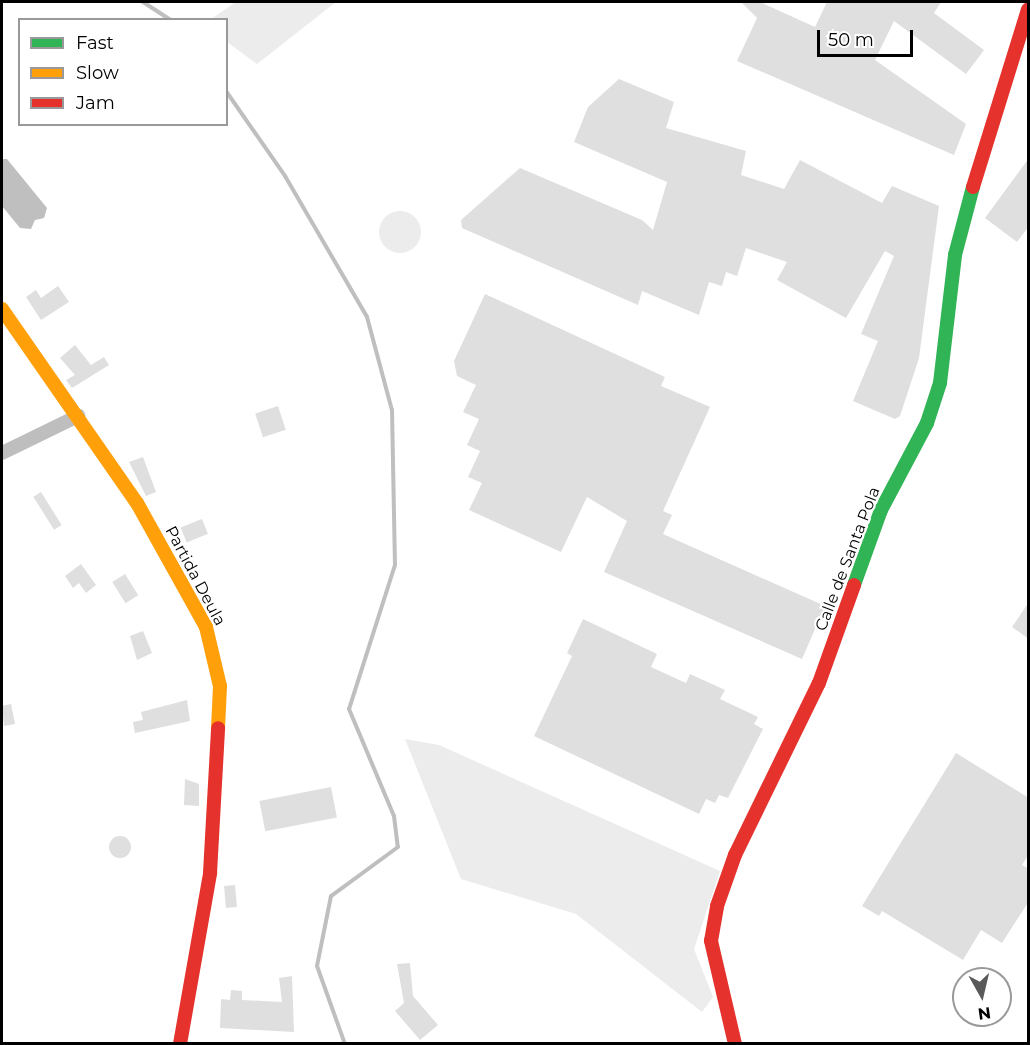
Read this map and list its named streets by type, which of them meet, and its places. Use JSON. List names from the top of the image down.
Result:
{
  "streets": {
    "street": ["Calle de Santa Pola", "Partida Deula"]
  },
  "legend": ["Fast", "Slow", "Jam"],
  "scale_bar": "50 m",
  "north": "bottom"
}
